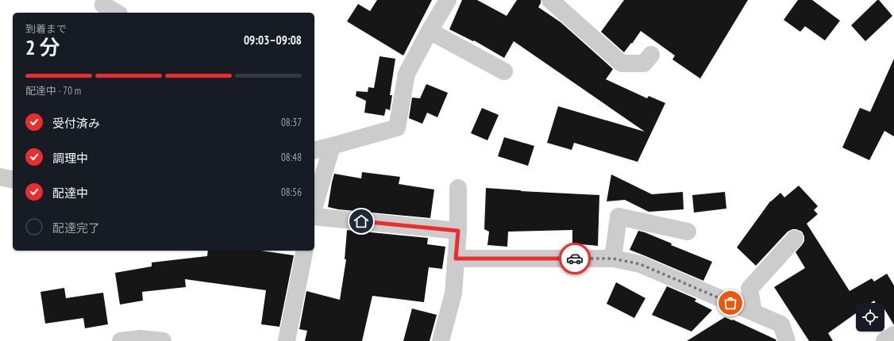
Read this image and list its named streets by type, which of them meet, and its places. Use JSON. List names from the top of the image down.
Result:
{
  "page": {
    "heading": ["2 分", "到着まで", "09:03–09:08"],
    "bar": "配達中 · 70 m",
    "list": [
      ["受付済み", "08:37"],
      ["調理中", "08:48"],
      ["配達中", "08:56"],
      "配達完了"
    ]
  }
}
